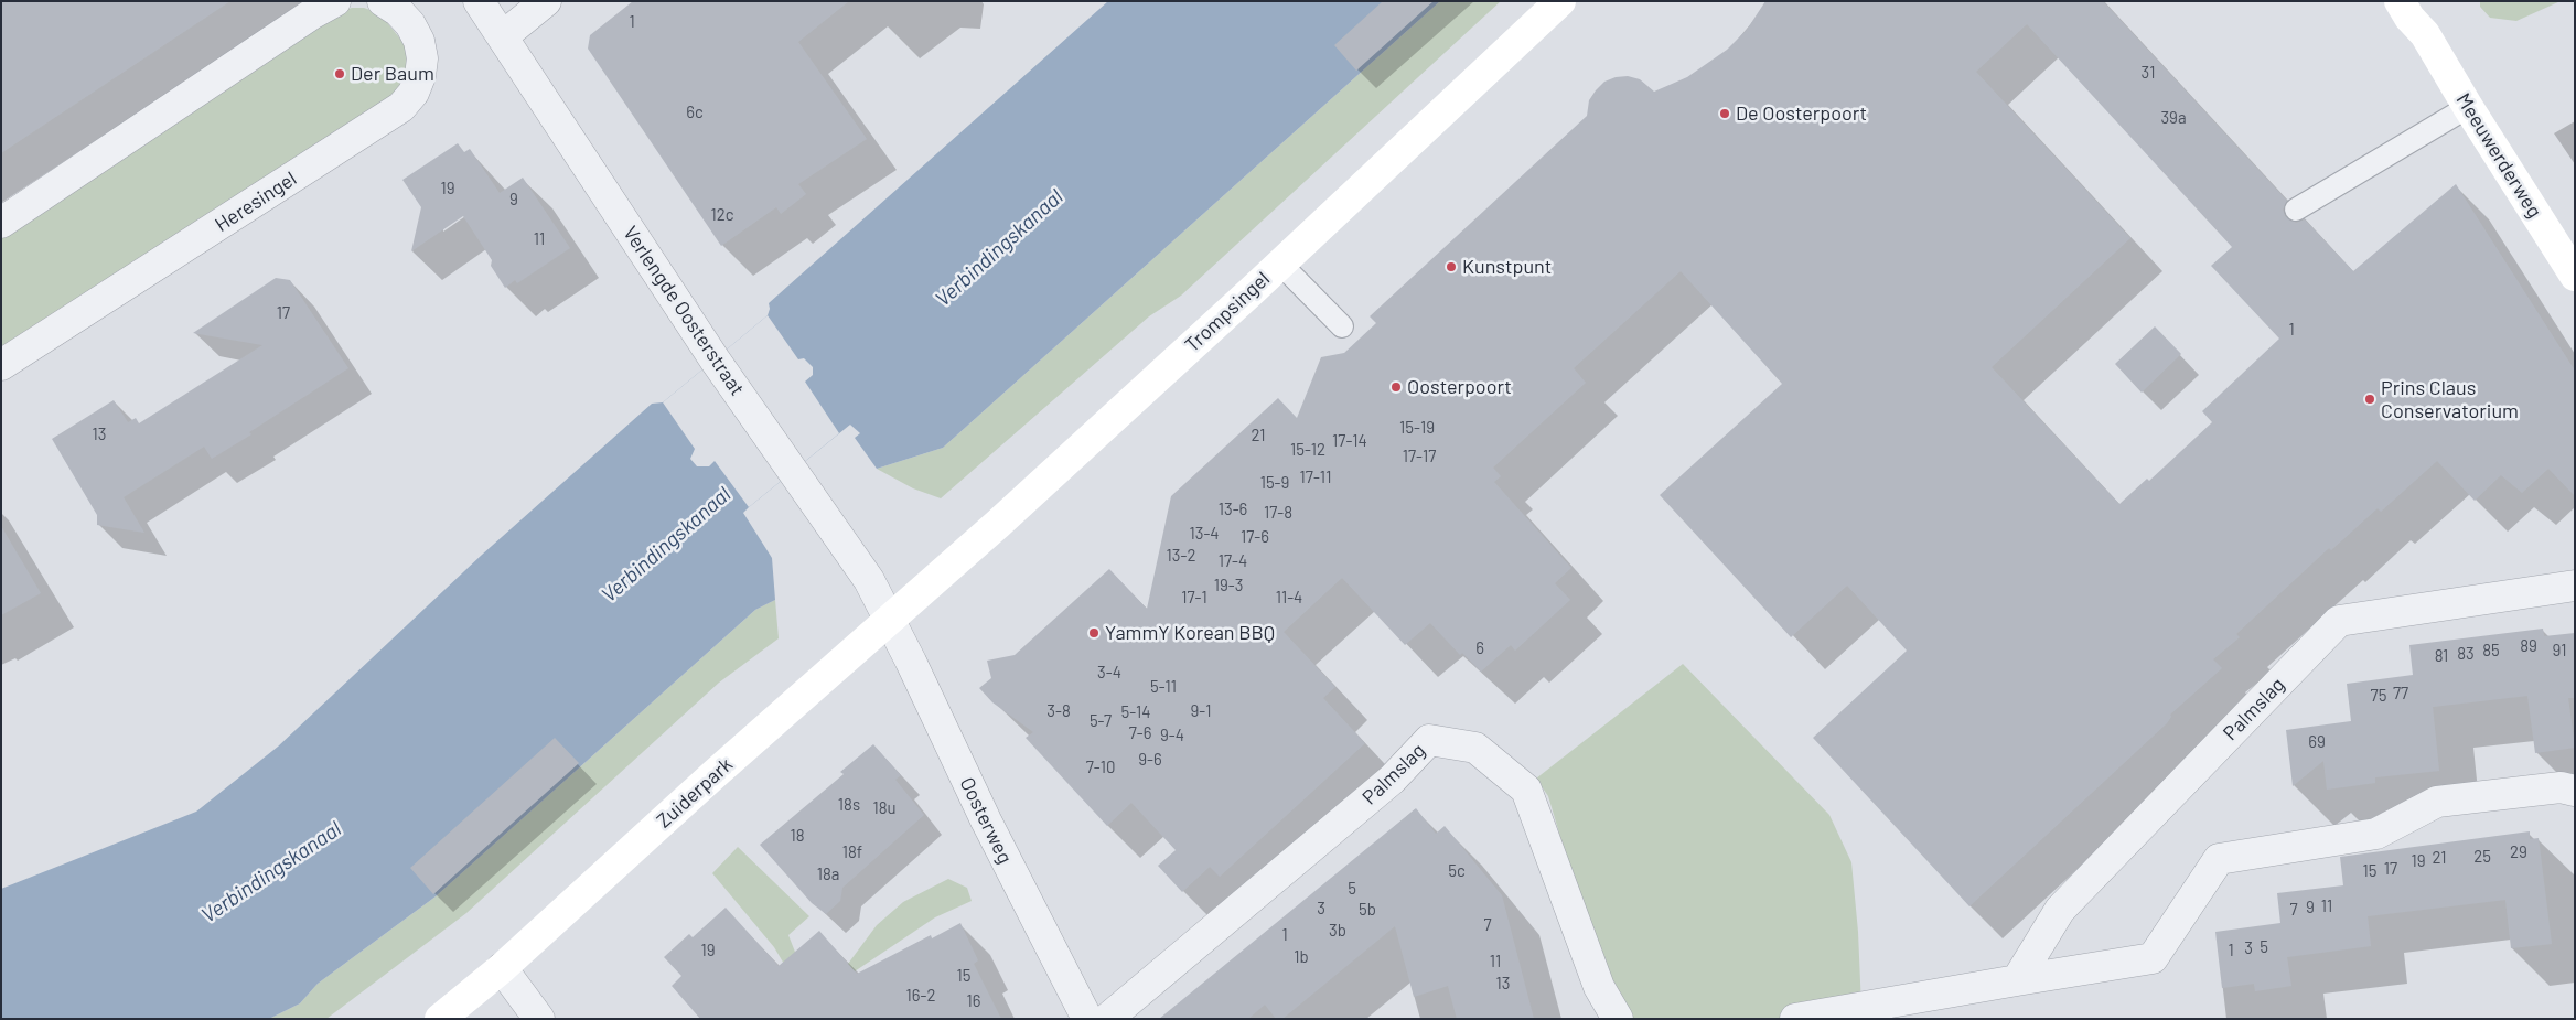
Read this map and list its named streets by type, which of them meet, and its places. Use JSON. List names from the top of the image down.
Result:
{
  "streets": {
    "main road": ["Meeuwerderweg", "Trompsingel", "Zuiderpark"],
    "street": [
      "Heresingel",
      "Verlengde Oosterstraat",
      "Palmslag",
      "Oosterweg"
    ]
  },
  "crossings": [
    ["Verlengde Oosterstraat", "Trompsingel"],
    ["Verlengde Oosterstraat", "Zuiderpark"],
    ["Verlengde Oosterstraat", "Oosterweg"],
    ["Trompsingel", "Zuiderpark"],
    ["Trompsingel", "Oosterweg"],
    ["Zuiderpark", "Oosterweg"]
  ],
  "water": ["Verbindingskanaal"],
  "places": [
    "Der Baum",
    "De Oosterpoort",
    "Kunstpunt",
    "Oosterpoort",
    "Prins Claus Conservatorium",
    "YammY Korean BBQ"
  ],
  "house_numbers": [
    "1",
    "31",
    "6c",
    "39a",
    "19",
    "9",
    "12c",
    "11",
    "17",
    "1",
    "15-19",
    "13",
    "21",
    "17-14",
    "15-12",
    "17-17",
    "17-11",
    "15-9",
    "13-6",
    "17-8",
    "13-4",
    "17-6",
    "13-2",
    "17-4",
    "19-3",
    "17-1",
    "11-4",
    "89",
    "6",
    "85",
    "91",
    "83",
    "81",
    "3-4",
    "5-11",
    "77",
    "75",
    "3-8",
    "9-1",
    "5-14",
    "5-7",
    "7-6",
    "9-4",
    "69",
    "9-6",
    "7-10",
    "18s",
    "18u",
    "18",
    "18f",
    "29",
    "25",
    "21",
    "19",
    "17",
    "5c",
    "15",
    "18a",
    "5",
    "11",
    "9",
    "3",
    "5b",
    "7",
    "7",
    "3b",
    "1",
    "5",
    "3",
    "19",
    "1",
    "1b",
    "11",
    "15",
    "13",
    "16-2",
    "16"
  ]
}
